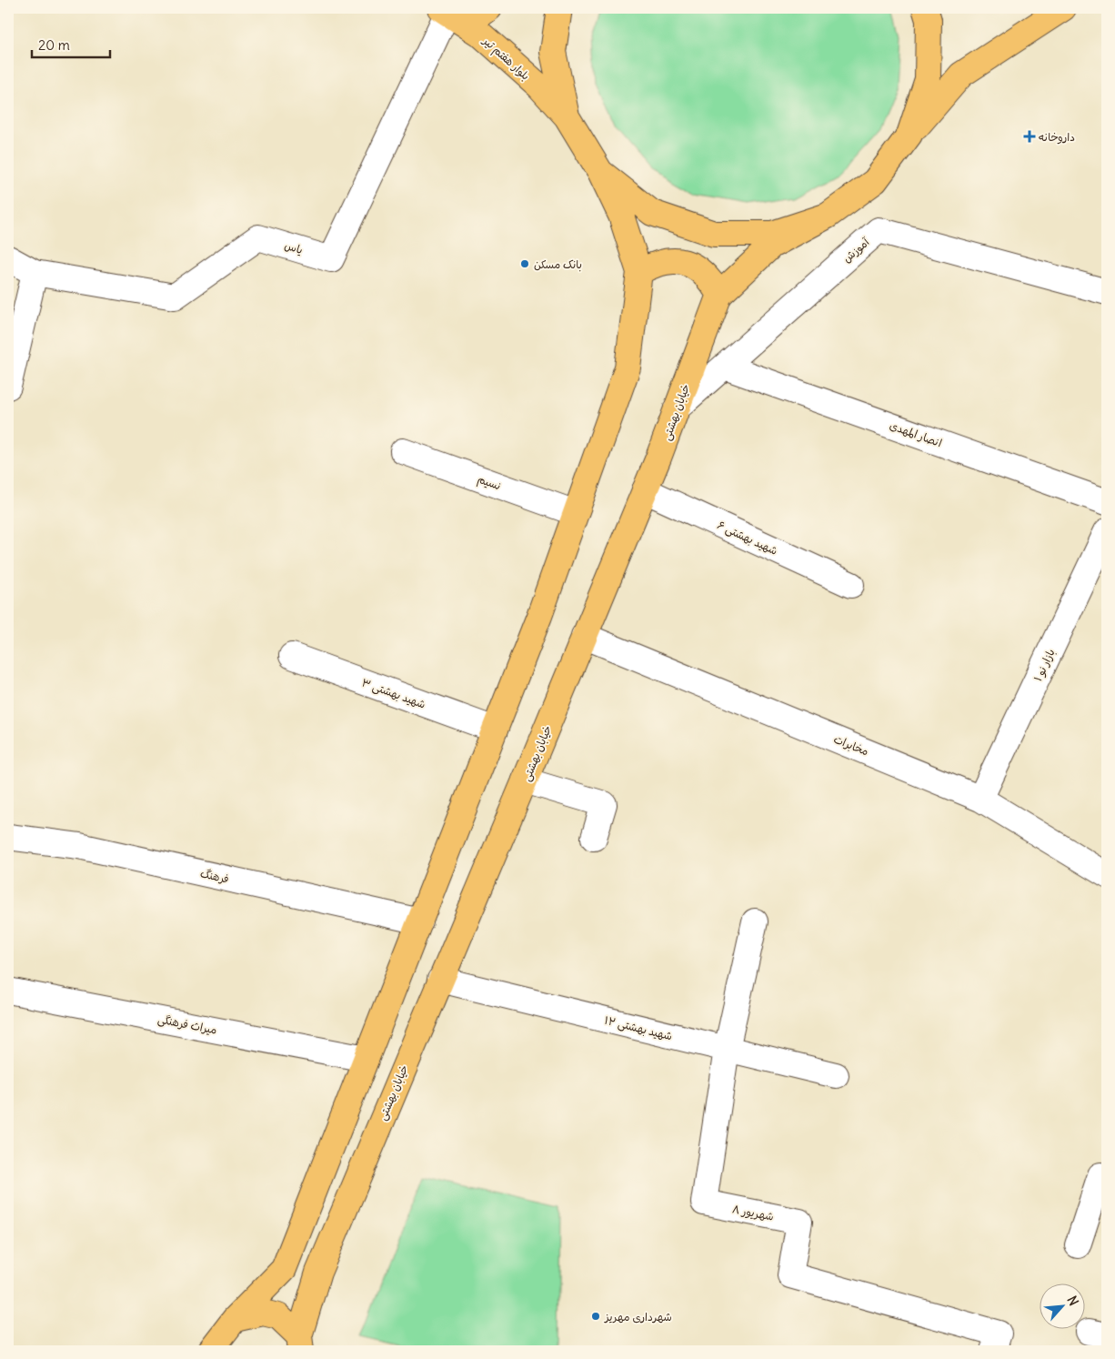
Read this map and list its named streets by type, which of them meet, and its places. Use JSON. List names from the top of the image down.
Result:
{
  "streets": {
    "main road": ["بلوار هفتم تیر", "خیابان بهشتی"],
    "street": [
      "یاس",
      "آموزش",
      "انصار المهدی",
      "نسیم",
      "شهید بهشتی ۶",
      "بازار نو ۱",
      "شهید بهشتی ۳",
      "مخابرات",
      "فرهنگ",
      "میراث فرهنگی",
      "شهید بهشتی ۱۲",
      "۸ شهریور"
    ]
  },
  "crossings": [
    ["بلوار هفتم تیر", "یاس"],
    ["آموزش", "خیابان بهشتی"],
    ["آموزش", "انصار المهدی"],
    ["خیابان بهشتی", "شهید بهشتی ۶"],
    ["خیابان بهشتی", "مخابرات"],
    ["خیابان بهشتی", "شهید بهشتی ۱۲"],
    ["بازار نو ۱", "مخابرات"],
    ["شهید بهشتی ۱۲", "۸ شهریور"]
  ],
  "places": {
    "health": ["داروخانه"],
    "other": ["بانک مسکن", "شهرداری مهریز"]
  },
  "scale_bar": "20 m",
  "north": "top right"
}
